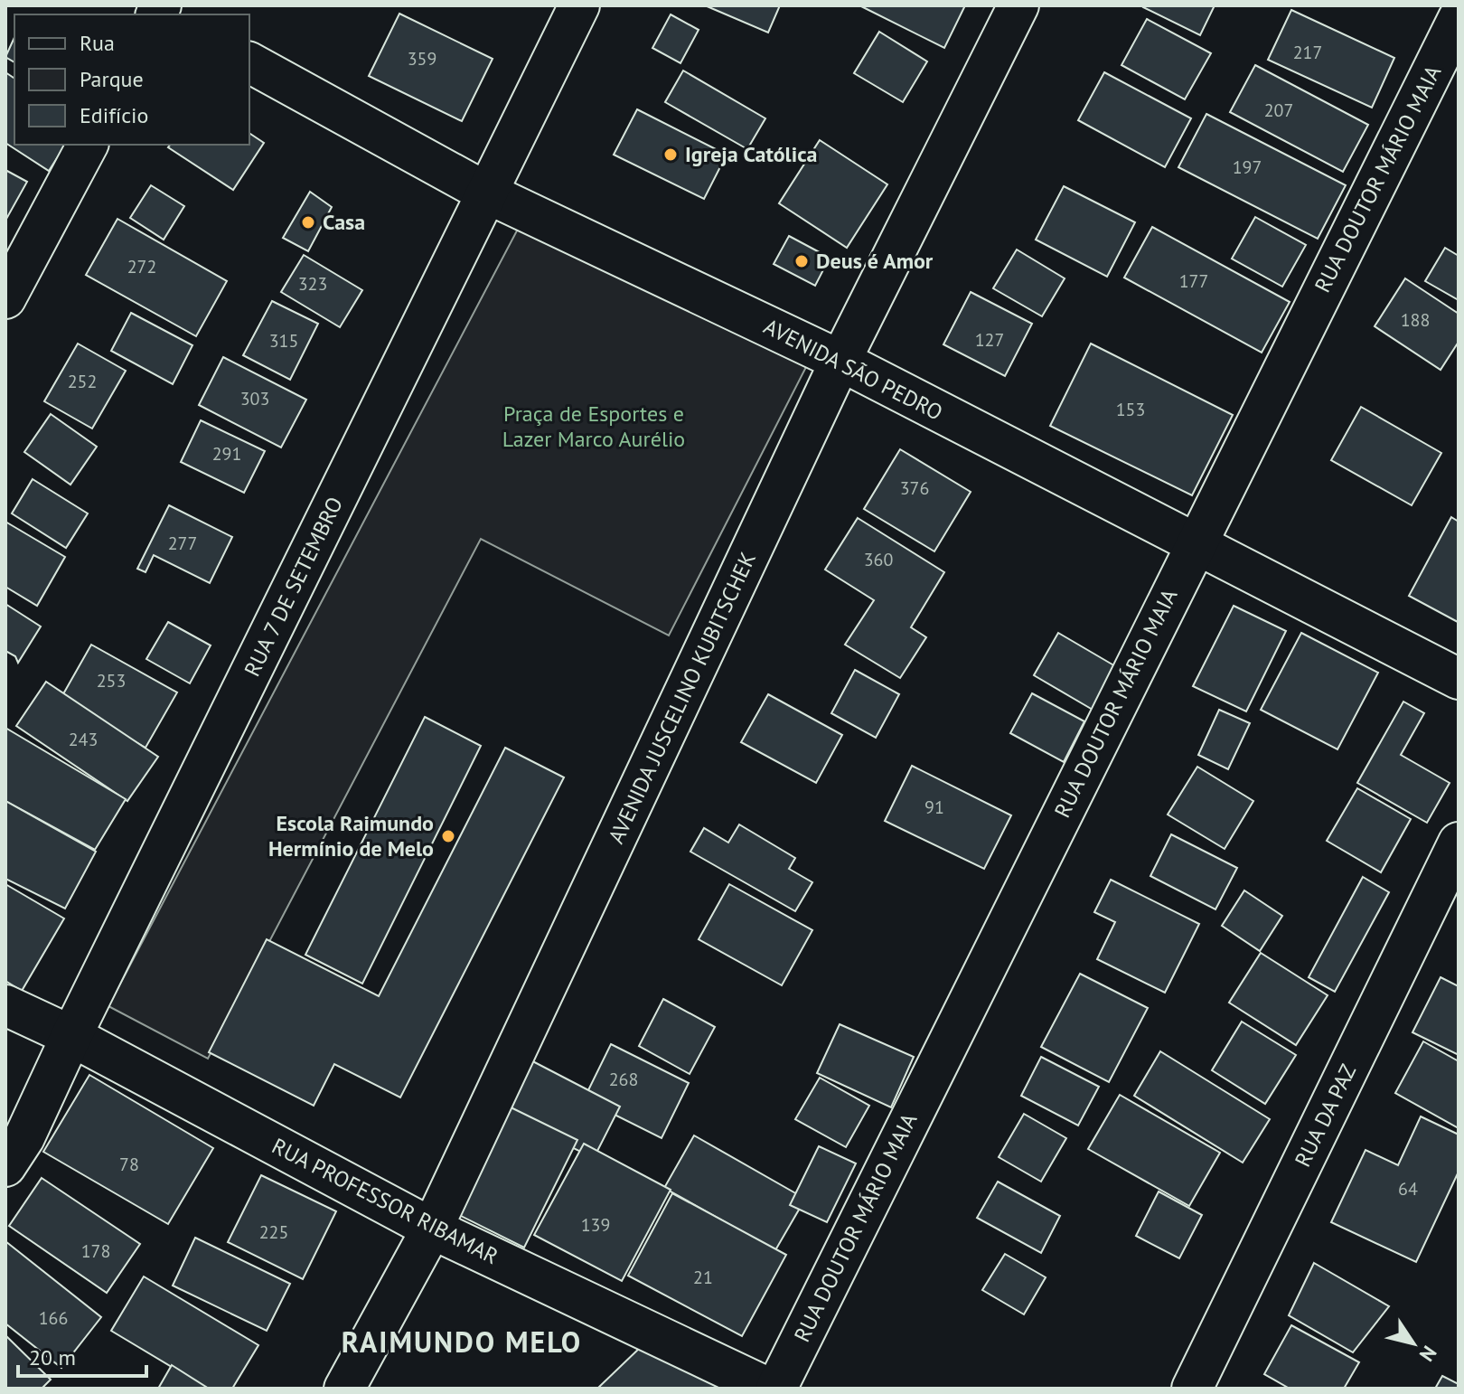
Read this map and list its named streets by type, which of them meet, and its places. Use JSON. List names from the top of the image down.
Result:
{
  "streets": {
    "street": [
      "RUA DOUTOR MÁRIO MAIA",
      "AVENIDA SÃO PEDRO",
      "RUA 7 DE SETEMBRO",
      "AVENIDA JUSCELINO KUBITSCHEK",
      "RUA DA PAZ",
      "RUA PROFESSOR RIBAMAR"
    ]
  },
  "crossings": [
    ["RUA DOUTOR MÁRIO MAIA", "AVENIDA SÃO PEDRO"],
    ["AVENIDA SÃO PEDRO", "RUA 7 DE SETEMBRO"],
    ["AVENIDA SÃO PEDRO", "AVENIDA JUSCELINO KUBITSCHEK"],
    ["RUA 7 DE SETEMBRO", "RUA PROFESSOR RIBAMAR"],
    ["AVENIDA JUSCELINO KUBITSCHEK", "RUA PROFESSOR RIBAMAR"]
  ],
  "districts": ["RAIMUNDO MELO"],
  "parks": ["Praça de Esportes e Lazer Marco Aurélio"],
  "places": [
    "Igreja Católica",
    "Casa",
    "Deus é Amor",
    "Escola Raimundo Hermínio de Melo"
  ],
  "house_numbers": [
    "217",
    "359",
    "207",
    "197",
    "272",
    "177",
    "323",
    "188",
    "127",
    "315",
    "252",
    "303",
    "153",
    "291",
    "376",
    "277",
    "360",
    "253",
    "243",
    "91",
    "268",
    "78",
    "64",
    "139",
    "225",
    "178",
    "21",
    "166"
  ],
  "legend": ["Rua", "Parque", "Edifício"],
  "scale_bar": "20 m",
  "north": "bottom right"
}
